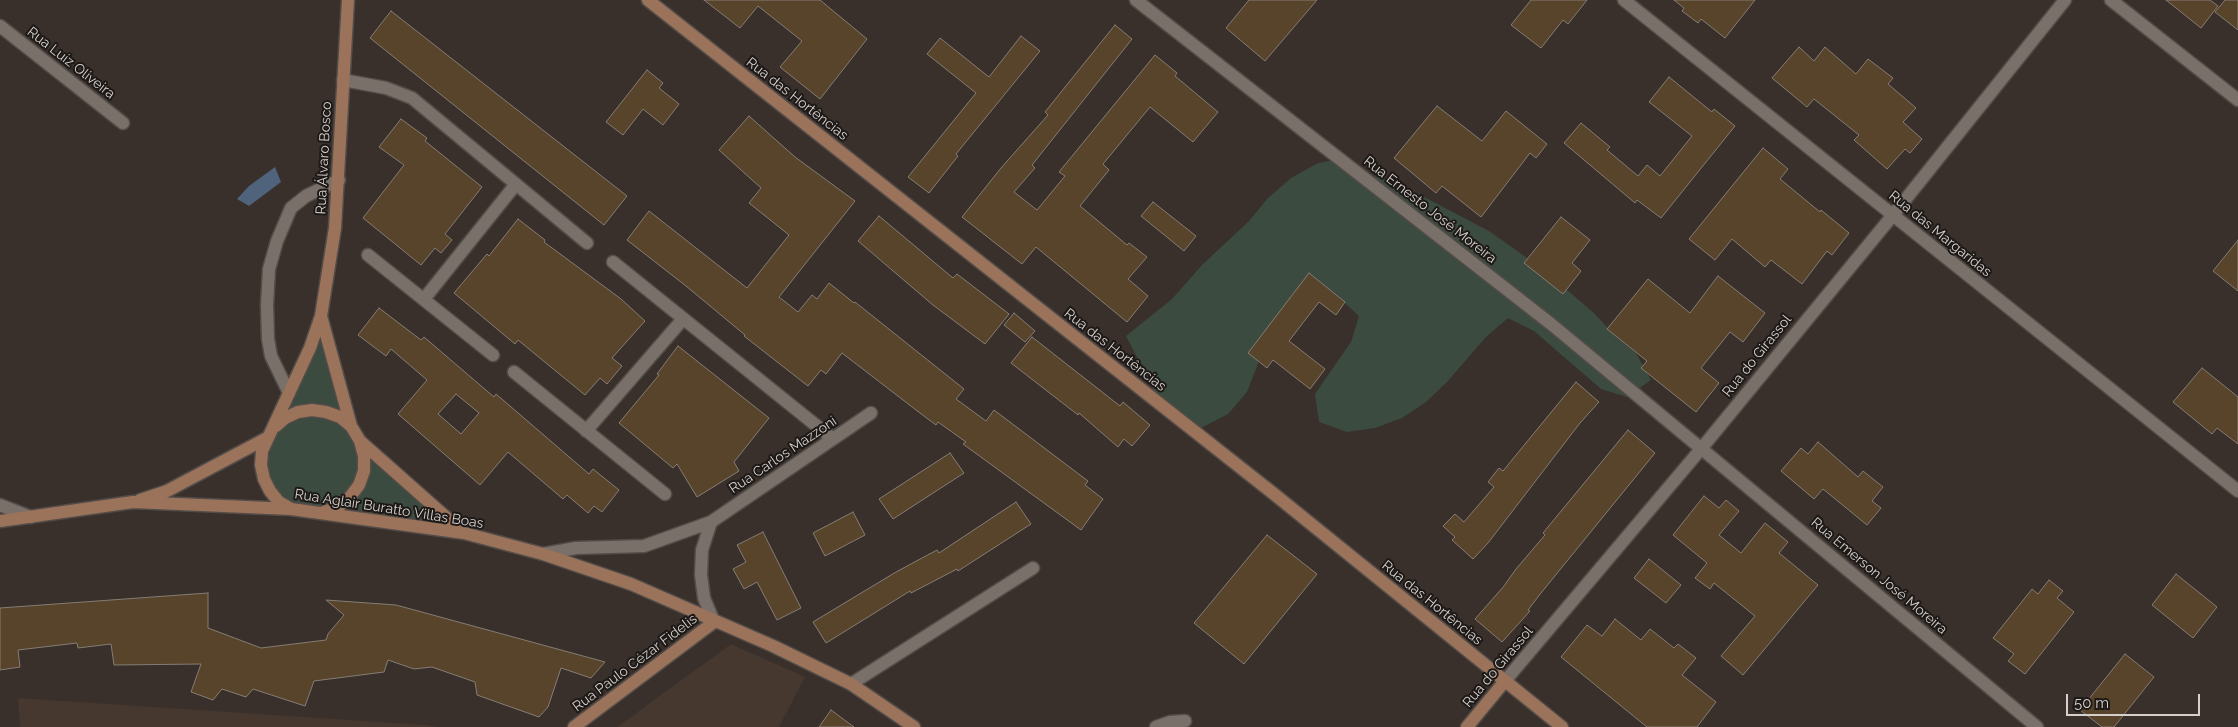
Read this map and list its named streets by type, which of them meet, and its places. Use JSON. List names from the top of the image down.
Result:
{
  "streets": {
    "main road": [
      "Rua das Hortências",
      "Rua Álvaro Bosco",
      "Rua do Girassol",
      "Rua Aglair Buratto Villas Boas",
      "Rua Paulo Cézar Fidelis"
    ],
    "street": [
      "Rua Luíz Oliveira",
      "Rua Ernesto José Moreira",
      "Rua das Margaridas",
      "Rua Carlos Mazzoni",
      "Rua Emerson José Moreira"
    ]
  },
  "crossings": [
    ["Rua das Hortências", "Rua do Girassol"],
    ["Rua Álvaro Bosco", "Rua Aglair Buratto Villas Boas"],
    ["Rua Ernesto José Moreira", "Rua do Girassol"],
    ["Rua Ernesto José Moreira", "Rua Emerson José Moreira"],
    ["Rua das Margaridas", "Rua do Girassol"],
    ["Rua do Girassol", "Rua Emerson José Moreira"],
    ["Rua Carlos Mazzoni", "Rua Aglair Buratto Villas Boas"],
    ["Rua Aglair Buratto Villas Boas", "Rua Paulo Cézar Fidelis"]
  ],
  "scale_bar": "50 m"
}
